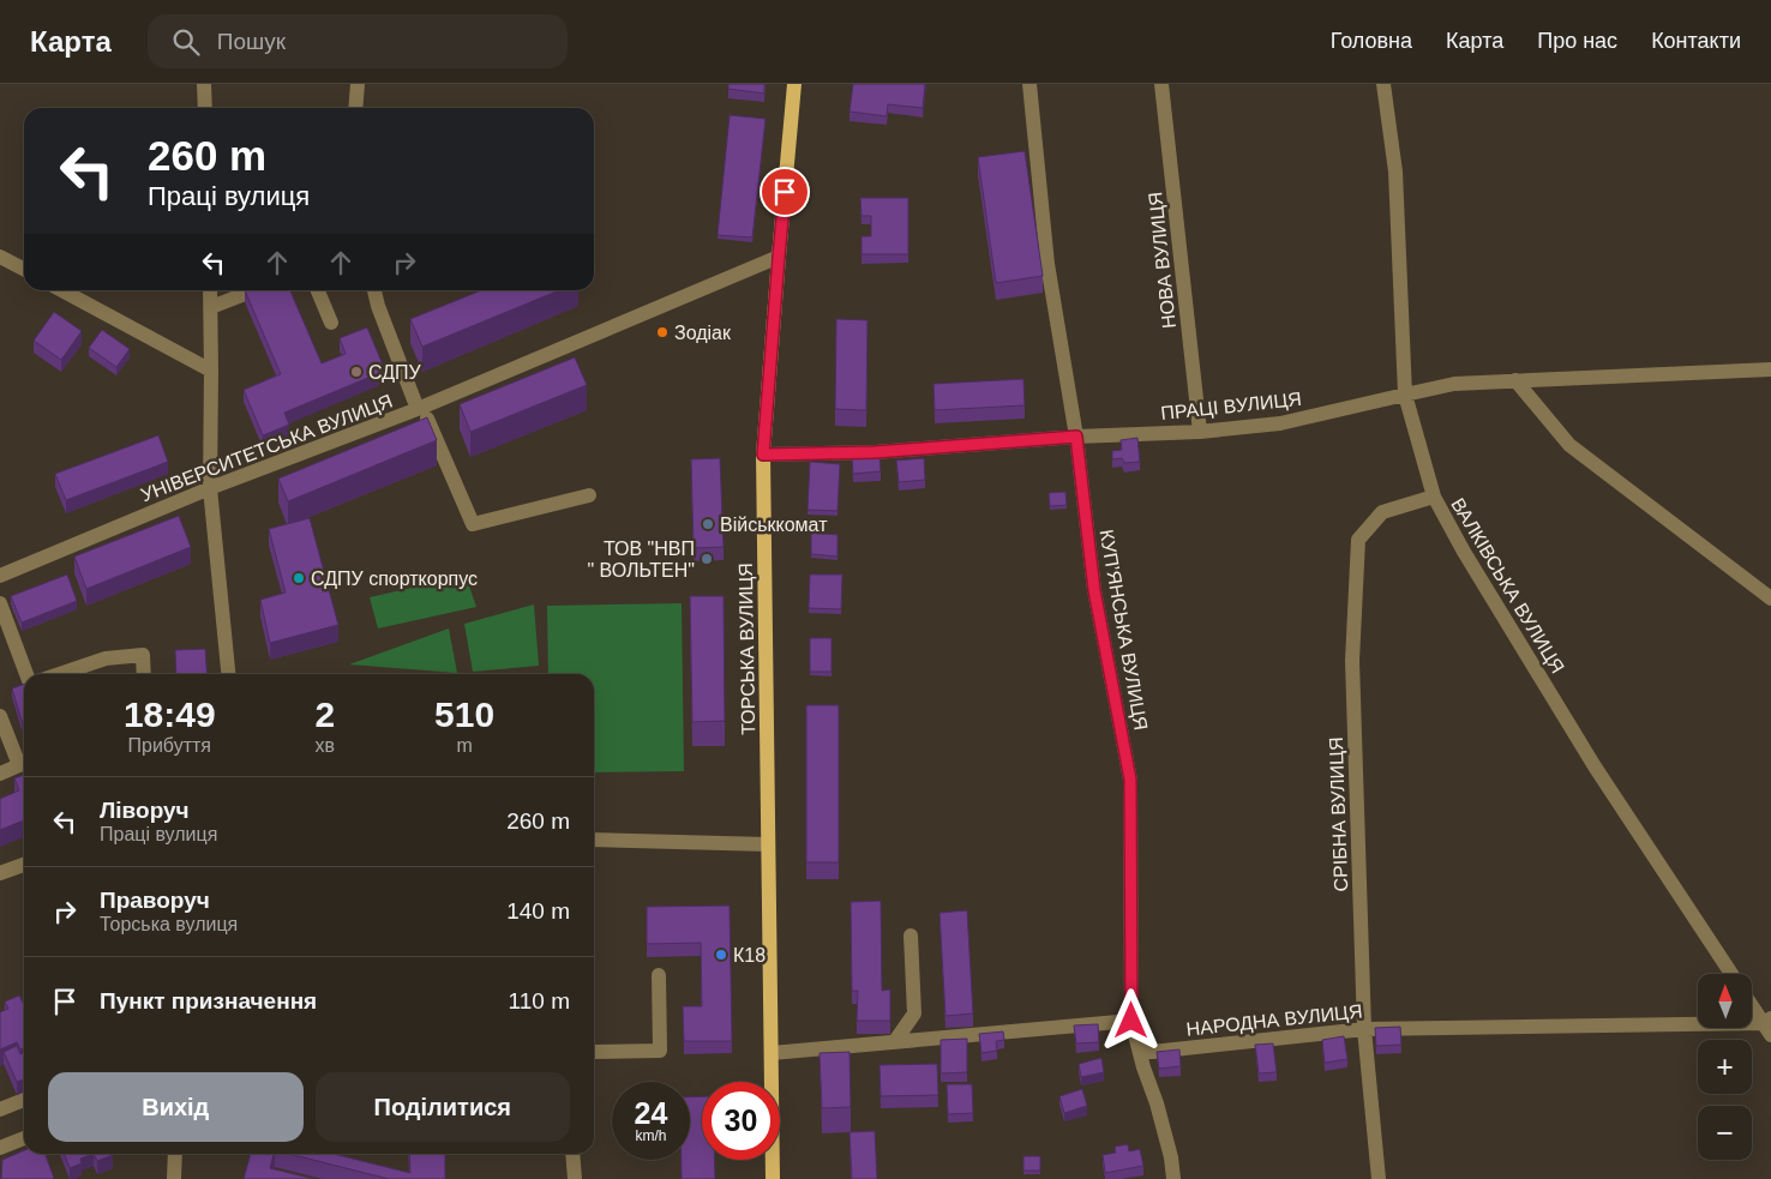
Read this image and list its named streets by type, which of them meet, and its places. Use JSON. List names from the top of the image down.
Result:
{
  "streets": {
    "main road": ["ТОРСЬКА ВУЛИЦЯ"],
    "street": [
      "НОВА ВУЛИЦЯ",
      "ПРАЦІ ВУЛИЦЯ",
      "УНІВЕРСИТЕТСЬКА ВУЛИЦЯ",
      "ВАЛКІВСЬКА ВУЛИЦЯ",
      "КУП’ЯНСЬКА ВУЛИЦЯ",
      "СРІБНА ВУЛИЦЯ",
      "НАРОДНА ВУЛИЦЯ"
    ]
  },
  "crossings": [
    ["НОВА ВУЛИЦЯ", "ПРАЦІ ВУЛИЦЯ"],
    ["ПРАЦІ ВУЛИЦЯ", "ВАЛКІВСЬКА ВУЛИЦЯ"],
    ["ПРАЦІ ВУЛИЦЯ", "КУП’ЯНСЬКА ВУЛИЦЯ"],
    ["ПРАЦІ ВУЛИЦЯ", "ТОРСЬКА ВУЛИЦЯ"],
    ["УНІВЕРСИТЕТСЬКА ВУЛИЦЯ", "ТОРСЬКА ВУЛИЦЯ"],
    ["ВАЛКІВСЬКА ВУЛИЦЯ", "СРІБНА ВУЛИЦЯ"],
    ["КУП’ЯНСЬКА ВУЛИЦЯ", "НАРОДНА ВУЛИЦЯ"],
    ["СРІБНА ВУЛИЦЯ", "НАРОДНА ВУЛИЦЯ"]
  ],
  "places": [
    "Зодіак",
    "СДПУ",
    "Військкомат",
    "ТОВ \"НВП \" ВОЛЬТЕН\"",
    "СДПУ спорткорпус",
    "К18"
  ],
  "north": "top",
  "page": {
    "header": "Карта",
    "search": "Пошук",
    "nav": [
      "Головна",
      "Карта",
      "Про нас",
      "Контакти"
    ],
    "turn": ["260 m", "Праці вулиця"],
    "eta": [
      "18:49",
      "Прибуття",
      "2",
      "хв",
      "510",
      "m"
    ],
    "list": [
      {
        "name": "Ліворуч",
        "note": "Праці вулиця",
        "value": "260 m"
      },
      {
        "name": "Праворуч",
        "note": "Торська вулиця",
        "value": "140 m"
      },
      {
        "name": "Пункт призначення",
        "value": "110 m"
      }
    ],
    "map_buttons": ["+", "−"],
    "buttons": ["Вихід", "Поділитися"],
    "speed": "24 km/h",
    "limit": "30"
  }
}
